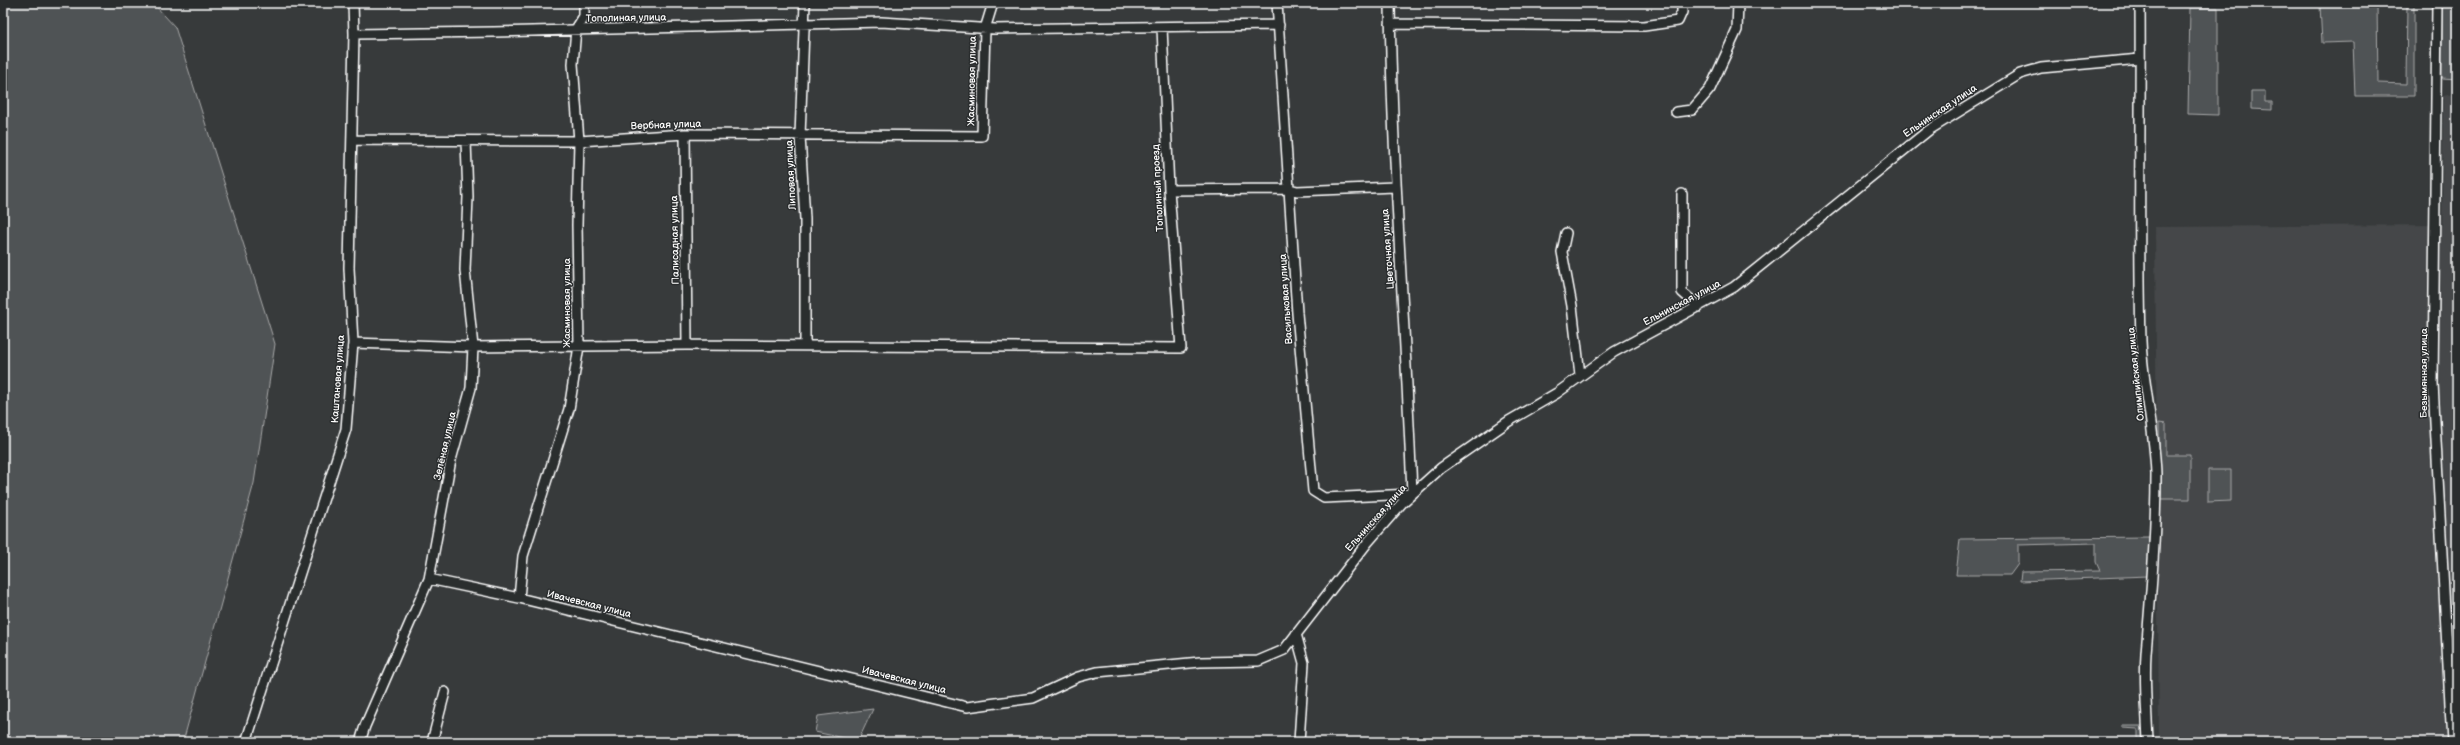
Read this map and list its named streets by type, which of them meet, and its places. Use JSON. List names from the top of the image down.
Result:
{
  "streets": {
    "street": [
      "Тополиная улица",
      "Жасминовая улица",
      "Ельнинская улица",
      "Вербная улица",
      "Липовая улица",
      "Тополиный проезд",
      "Палисадная улица",
      "Цветочная улица",
      "Васильковая улица",
      "Безымянная улица",
      "Олимпийская улица",
      "Каштановая улица",
      "Зелёная улица",
      "Ивачевская улица"
    ]
  },
  "crossings": [
    ["Тополиная улица", "Жасминовая улица"],
    ["Тополиная улица", "Липовая улица"],
    ["Тополиная улица", "Тополиный проезд"],
    ["Тополиная улица", "Васильковая улица"],
    ["Тополиная улица", "Каштановая улица"],
    ["Жасминовая улица", "Вербная улица"],
    ["Жасминовая улица", "Ивачевская улица"],
    ["Ельнинская улица", "Цветочная улица"],
    ["Ельнинская улица", "Васильковая улица"],
    ["Ельнинская улица", "Олимпийская улица"],
    ["Ельнинская улица", "Ивачевская улица"],
    ["Вербная улица", "Липовая улица"],
    ["Вербная улица", "Палисадная улица"],
    ["Вербная улица", "Каштановая улица"],
    ["Вербная улица", "Зелёная улица"],
    ["Липовая улица", "Тополиный проезд"],
    ["Цветочная улица", "Васильковая улица"],
    ["Зелёная улица", "Ивачевская улица"]
  ]
}
